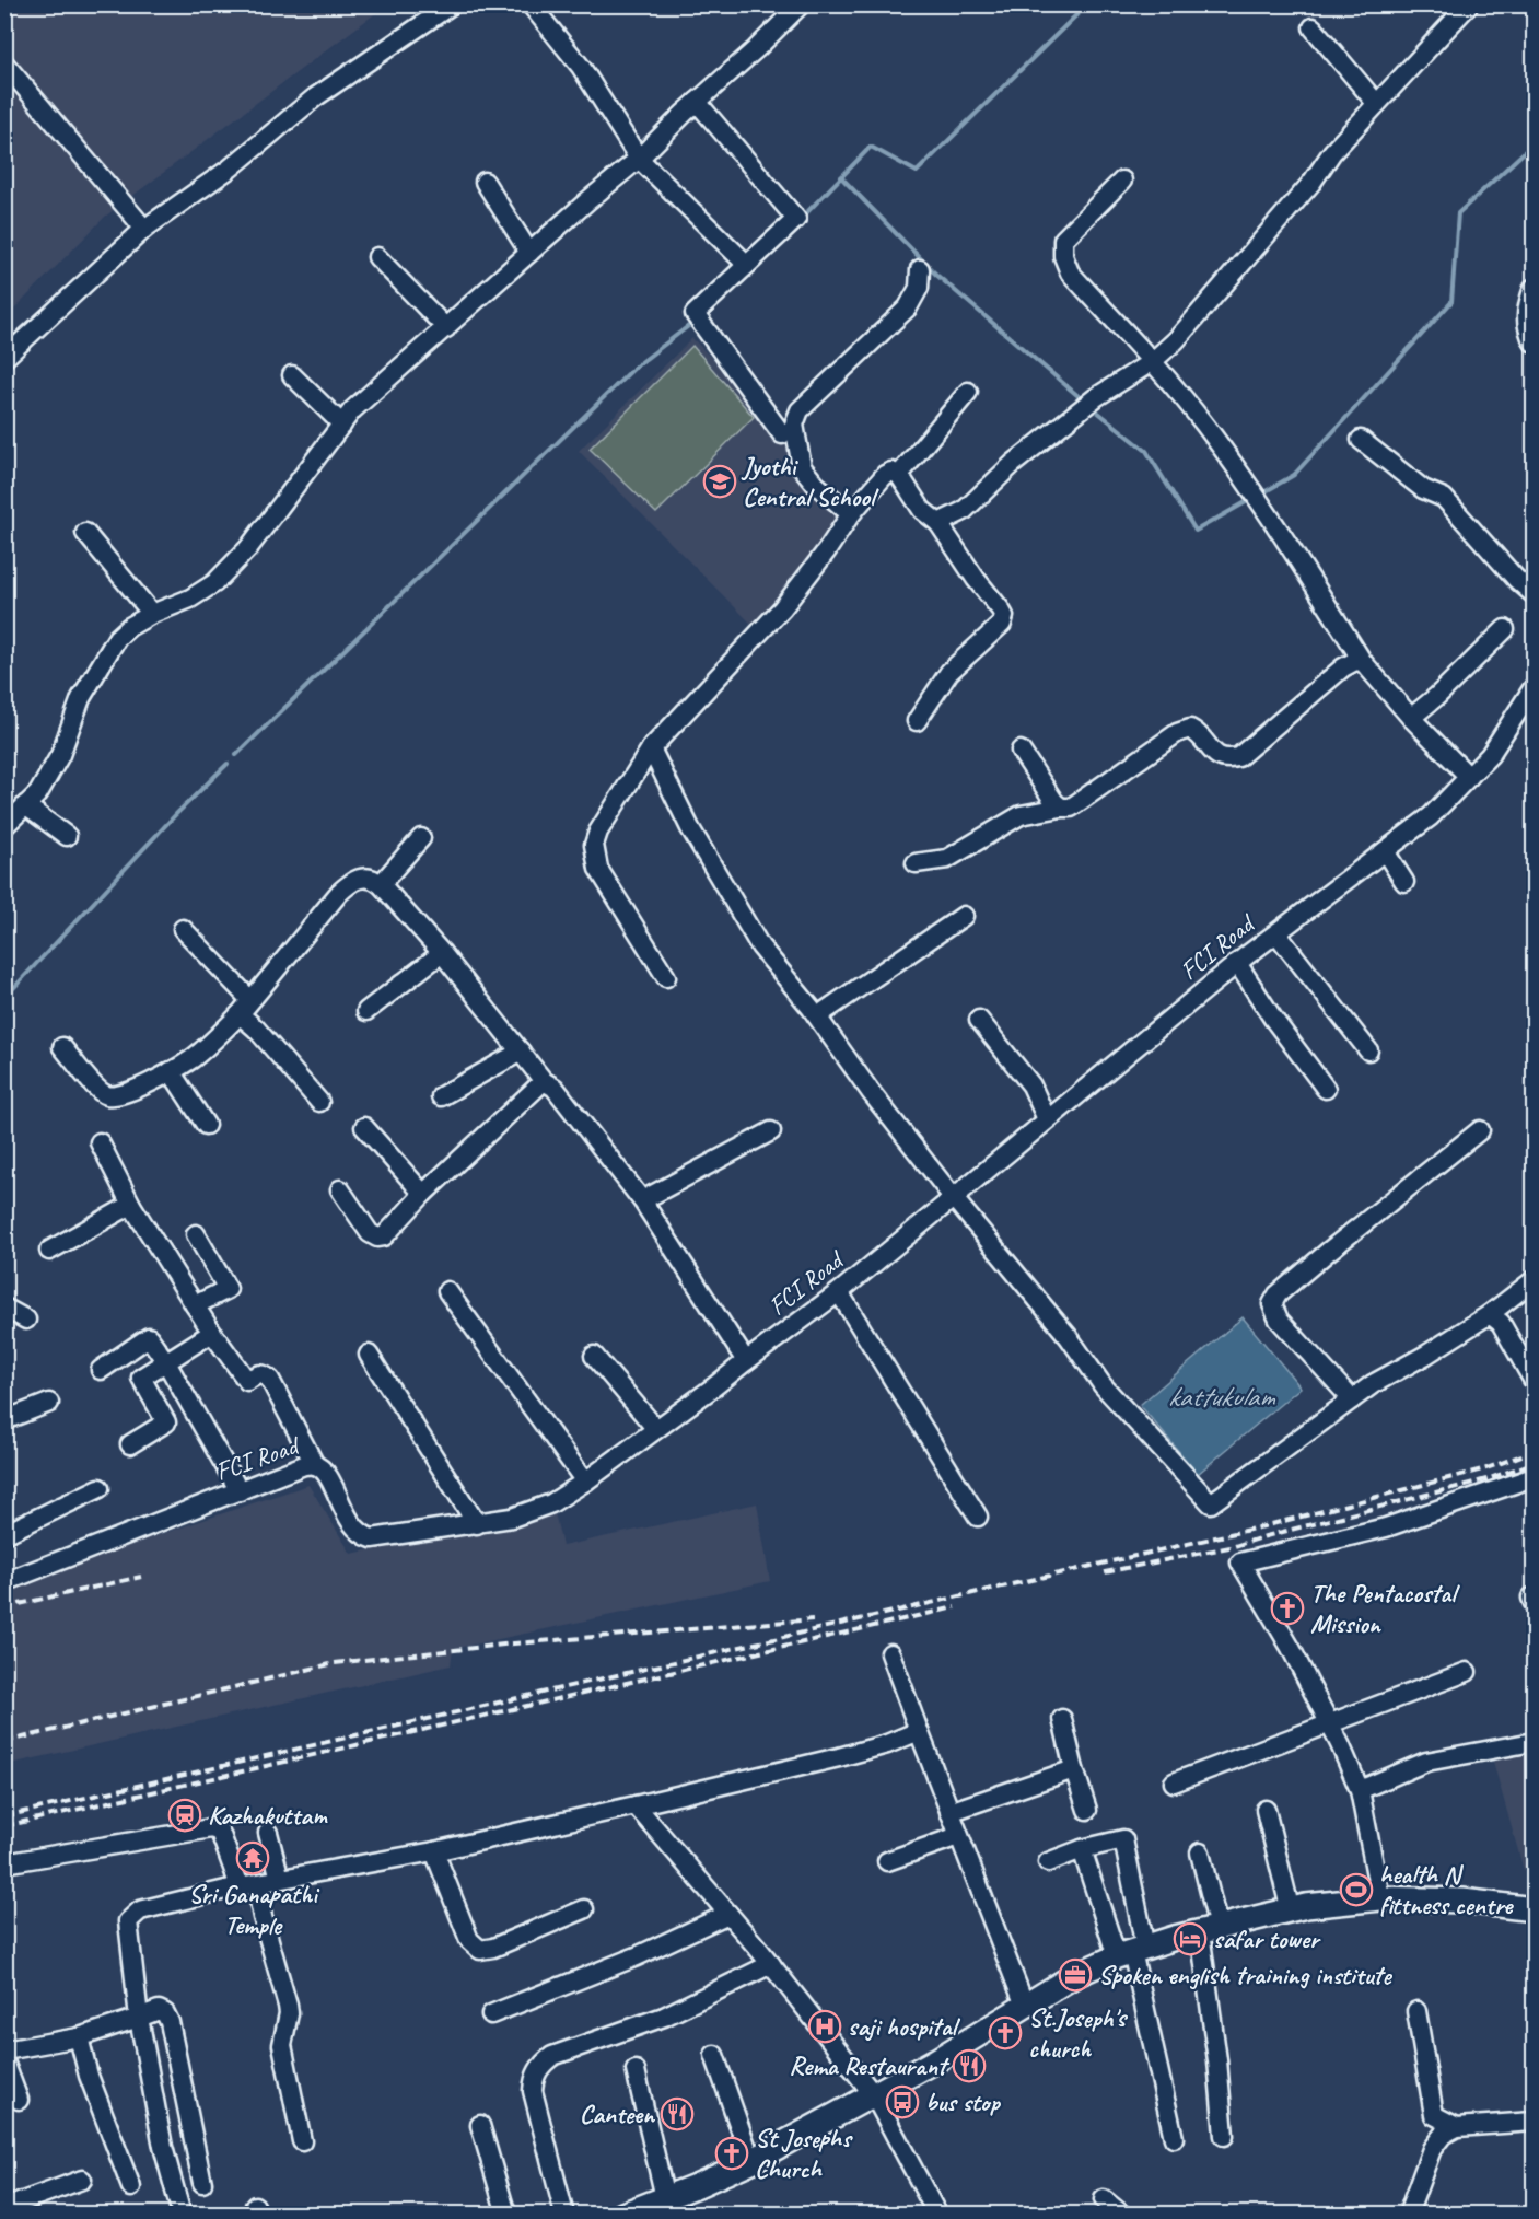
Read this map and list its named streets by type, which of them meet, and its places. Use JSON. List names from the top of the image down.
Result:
{
  "streets": {
    "street": ["FCI Road"]
  },
  "water": ["kattukulam"],
  "places": {
    "school or university": ["Jyothi Central School"],
    "church": ["The Pentacostal Mission", "St.Joseph's church", "St Josephs Church"],
    "station": ["Kazhakuttam"],
    "temple": ["Sri Ganapathi Temple"],
    "sports": ["health N fittness centre"],
    "hotel": ["safar tower"],
    "office": ["Spoken english training institute"],
    "hospital": ["saji hospital"],
    "restaurant": ["Rema Restaurant", "Canteen"],
    "bus stop": ["bus stop"]
  }
}
